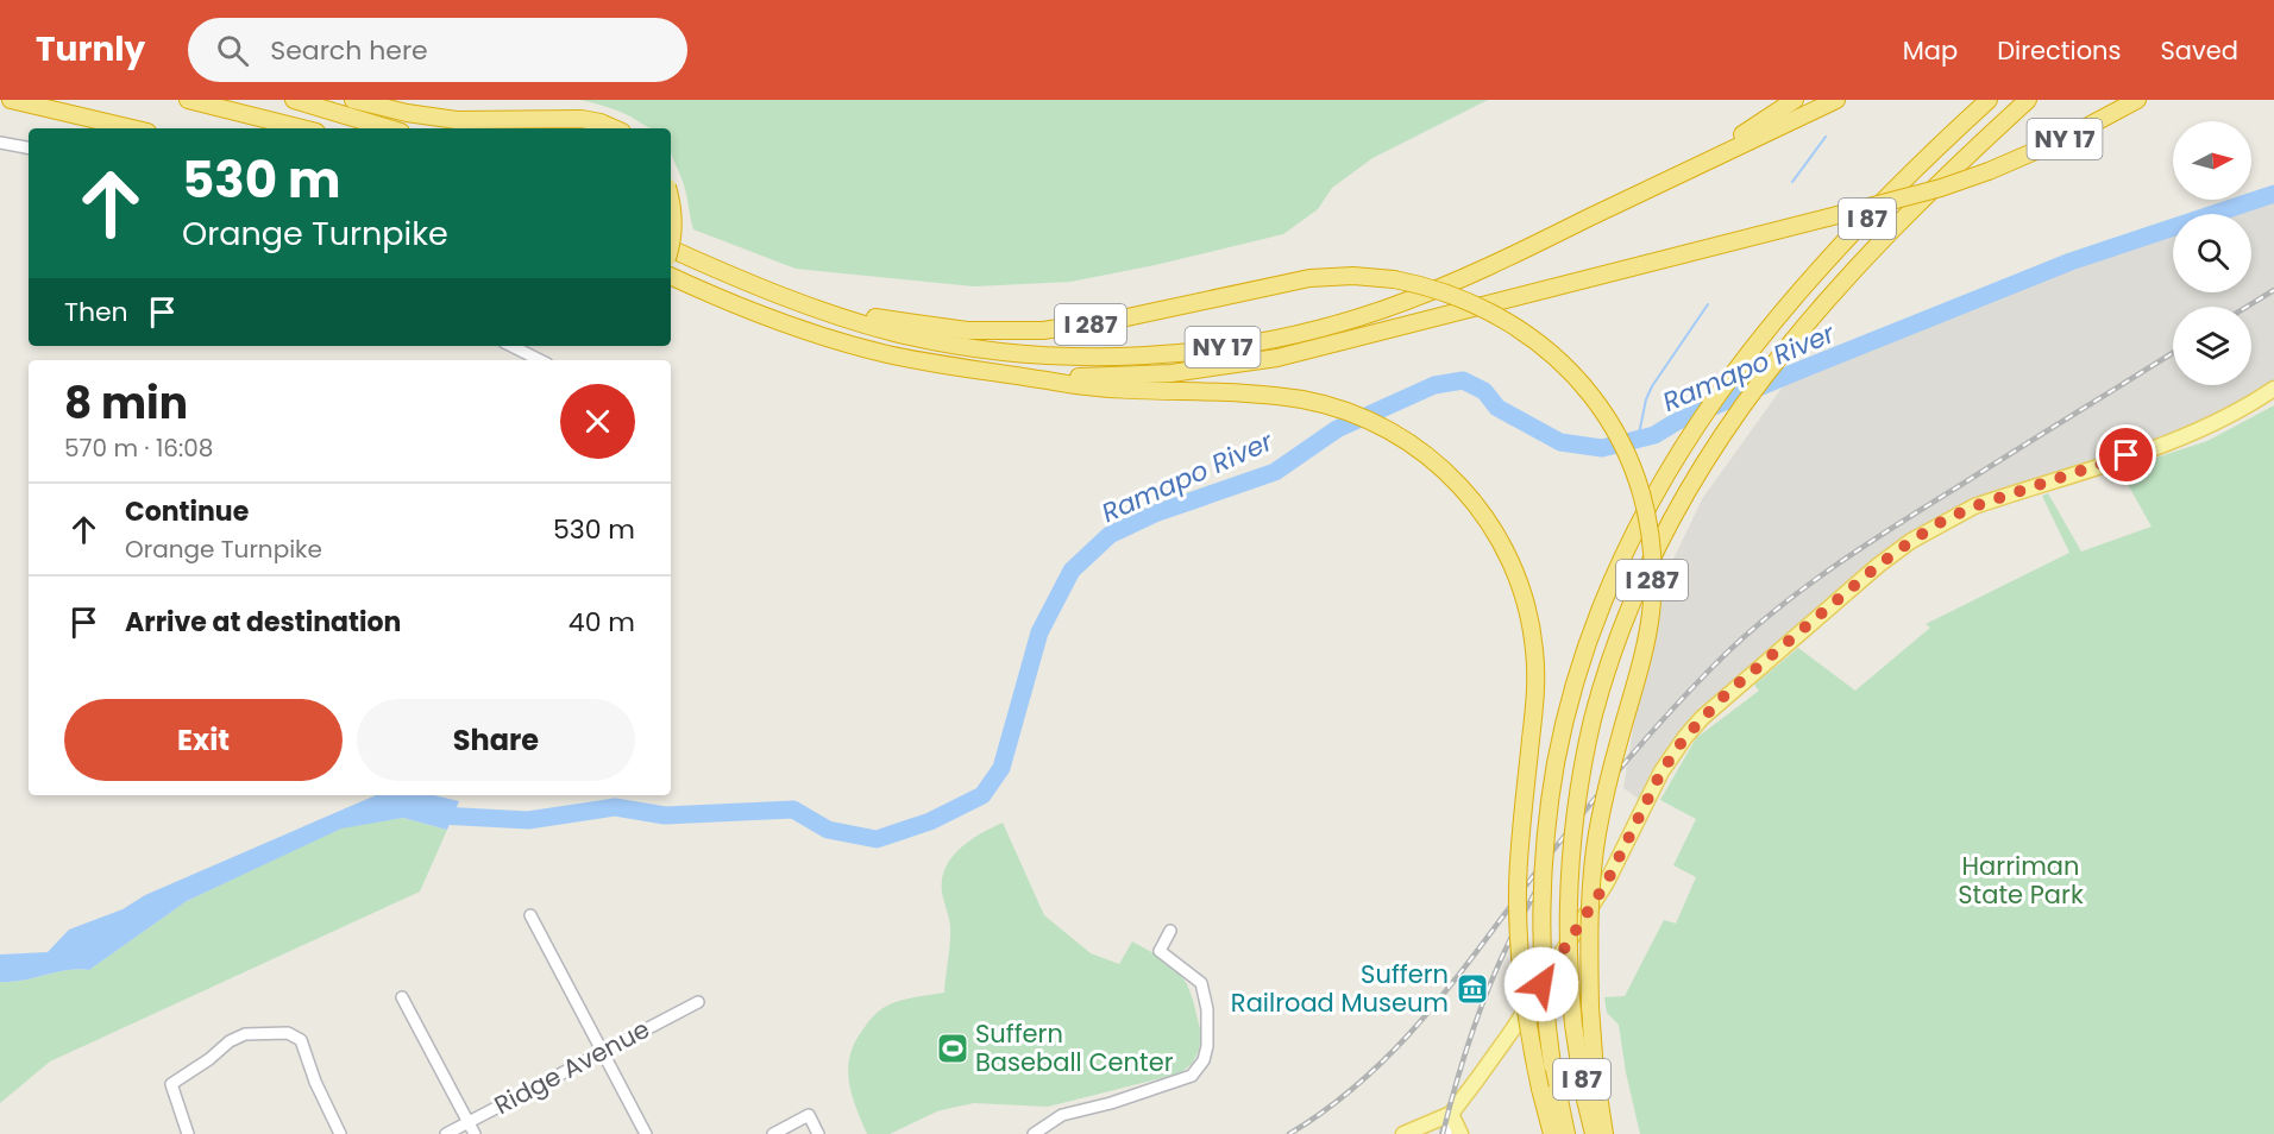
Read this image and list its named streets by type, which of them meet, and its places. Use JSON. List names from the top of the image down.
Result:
{
  "streets": {
    "highway": ["NY 17", "I 87", "I 287"],
    "street": ["Ridge Avenue"]
  },
  "crossings": [
    ["NY 17", "I 287"]
  ],
  "water": ["Ramapo River"],
  "parks": ["Harriman State Park"],
  "places": {
    "museum": ["Suffern Railroad Museum"],
    "sports": ["Suffern Baseball Center"]
  },
  "north": "right",
  "page": {
    "header": "Turnly",
    "search": "Search here",
    "nav": ["Map", "Directions", "Saved"],
    "turn": ["530 m", "Orange Turnpike"],
    "then": "Then",
    "heading": ["8 min", "570 m · 16:08"],
    "list": [
      {
        "name": "Continue",
        "note": "Orange Turnpike",
        "value": "530 m"
      },
      {
        "name": "Arrive at destination",
        "value": "40 m"
      }
    ],
    "buttons": ["Exit", "Share"]
  }
}
